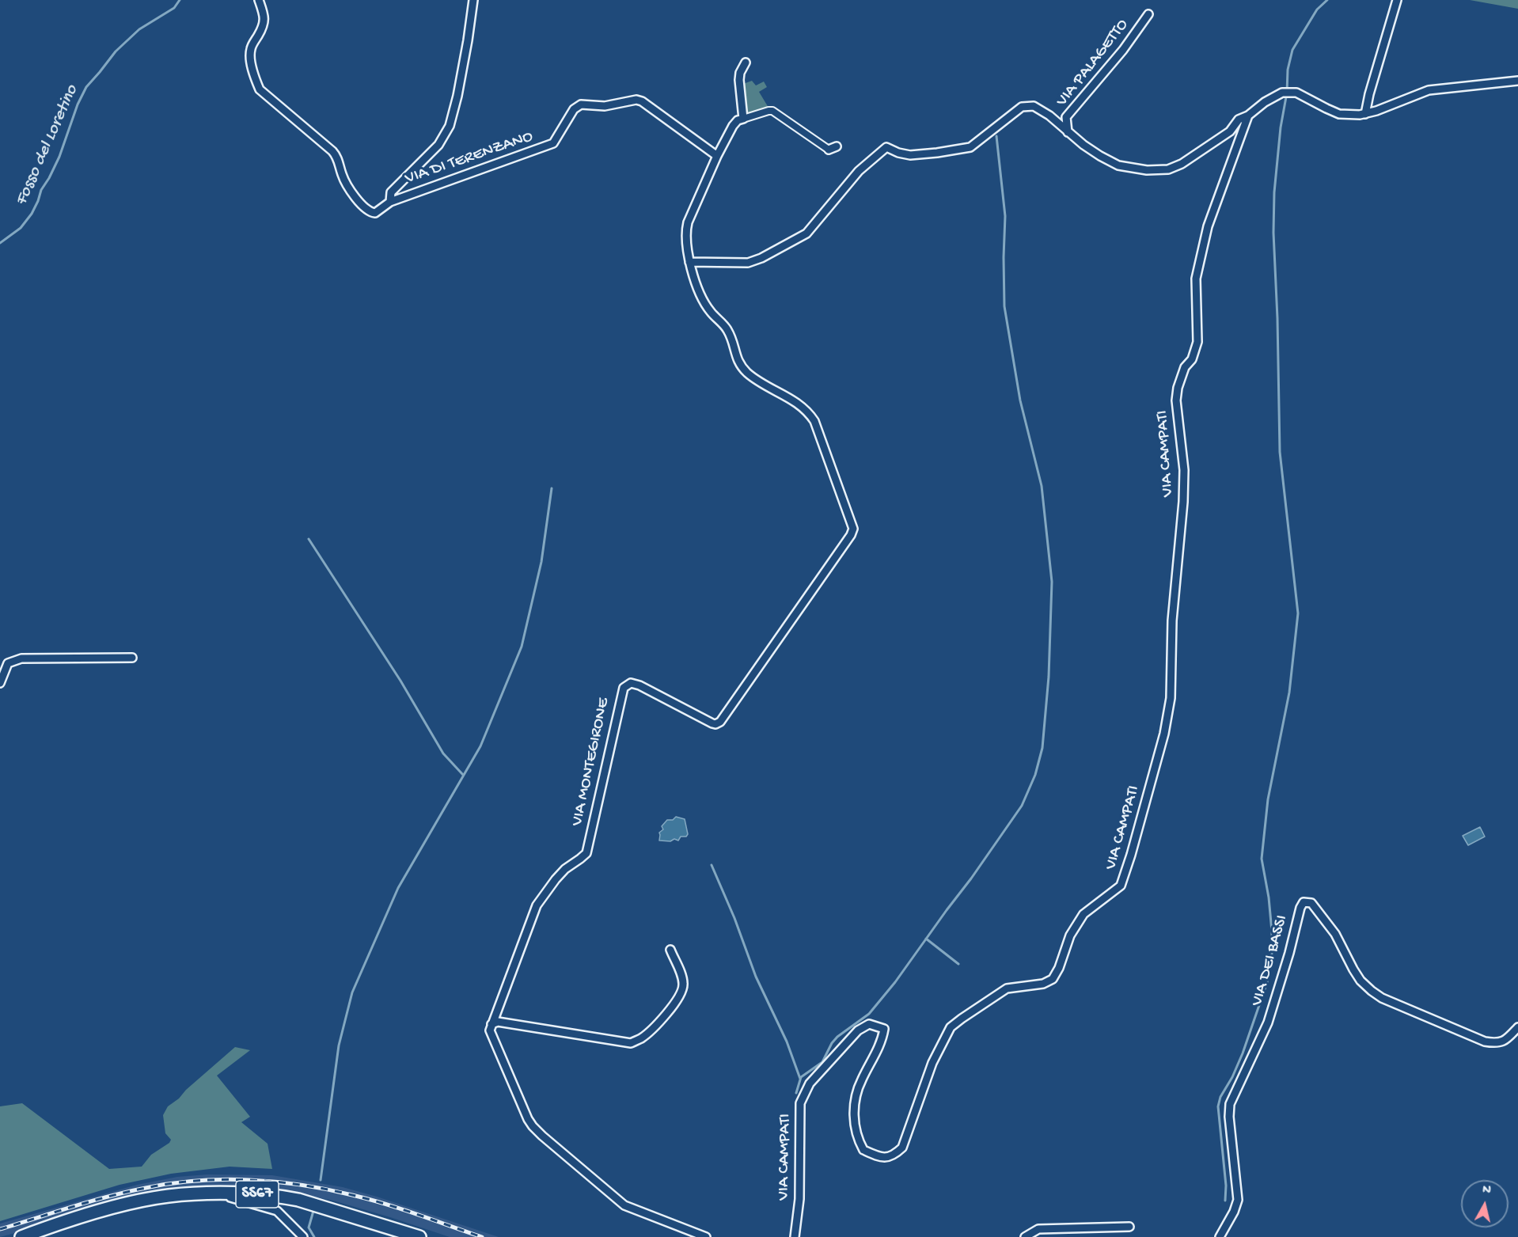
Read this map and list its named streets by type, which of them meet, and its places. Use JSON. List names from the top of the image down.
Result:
{
  "streets": {
    "main road": ["SS67"],
    "street": [
      "VIA PALAGETTO",
      "VIA DI TERENZANO",
      "VIA CAMPATI",
      "VIA MONTEGIRONE",
      "VIA DEI BASSI"
    ]
  },
  "water": ["Fosso del Loretino"],
  "north": "top"
}
